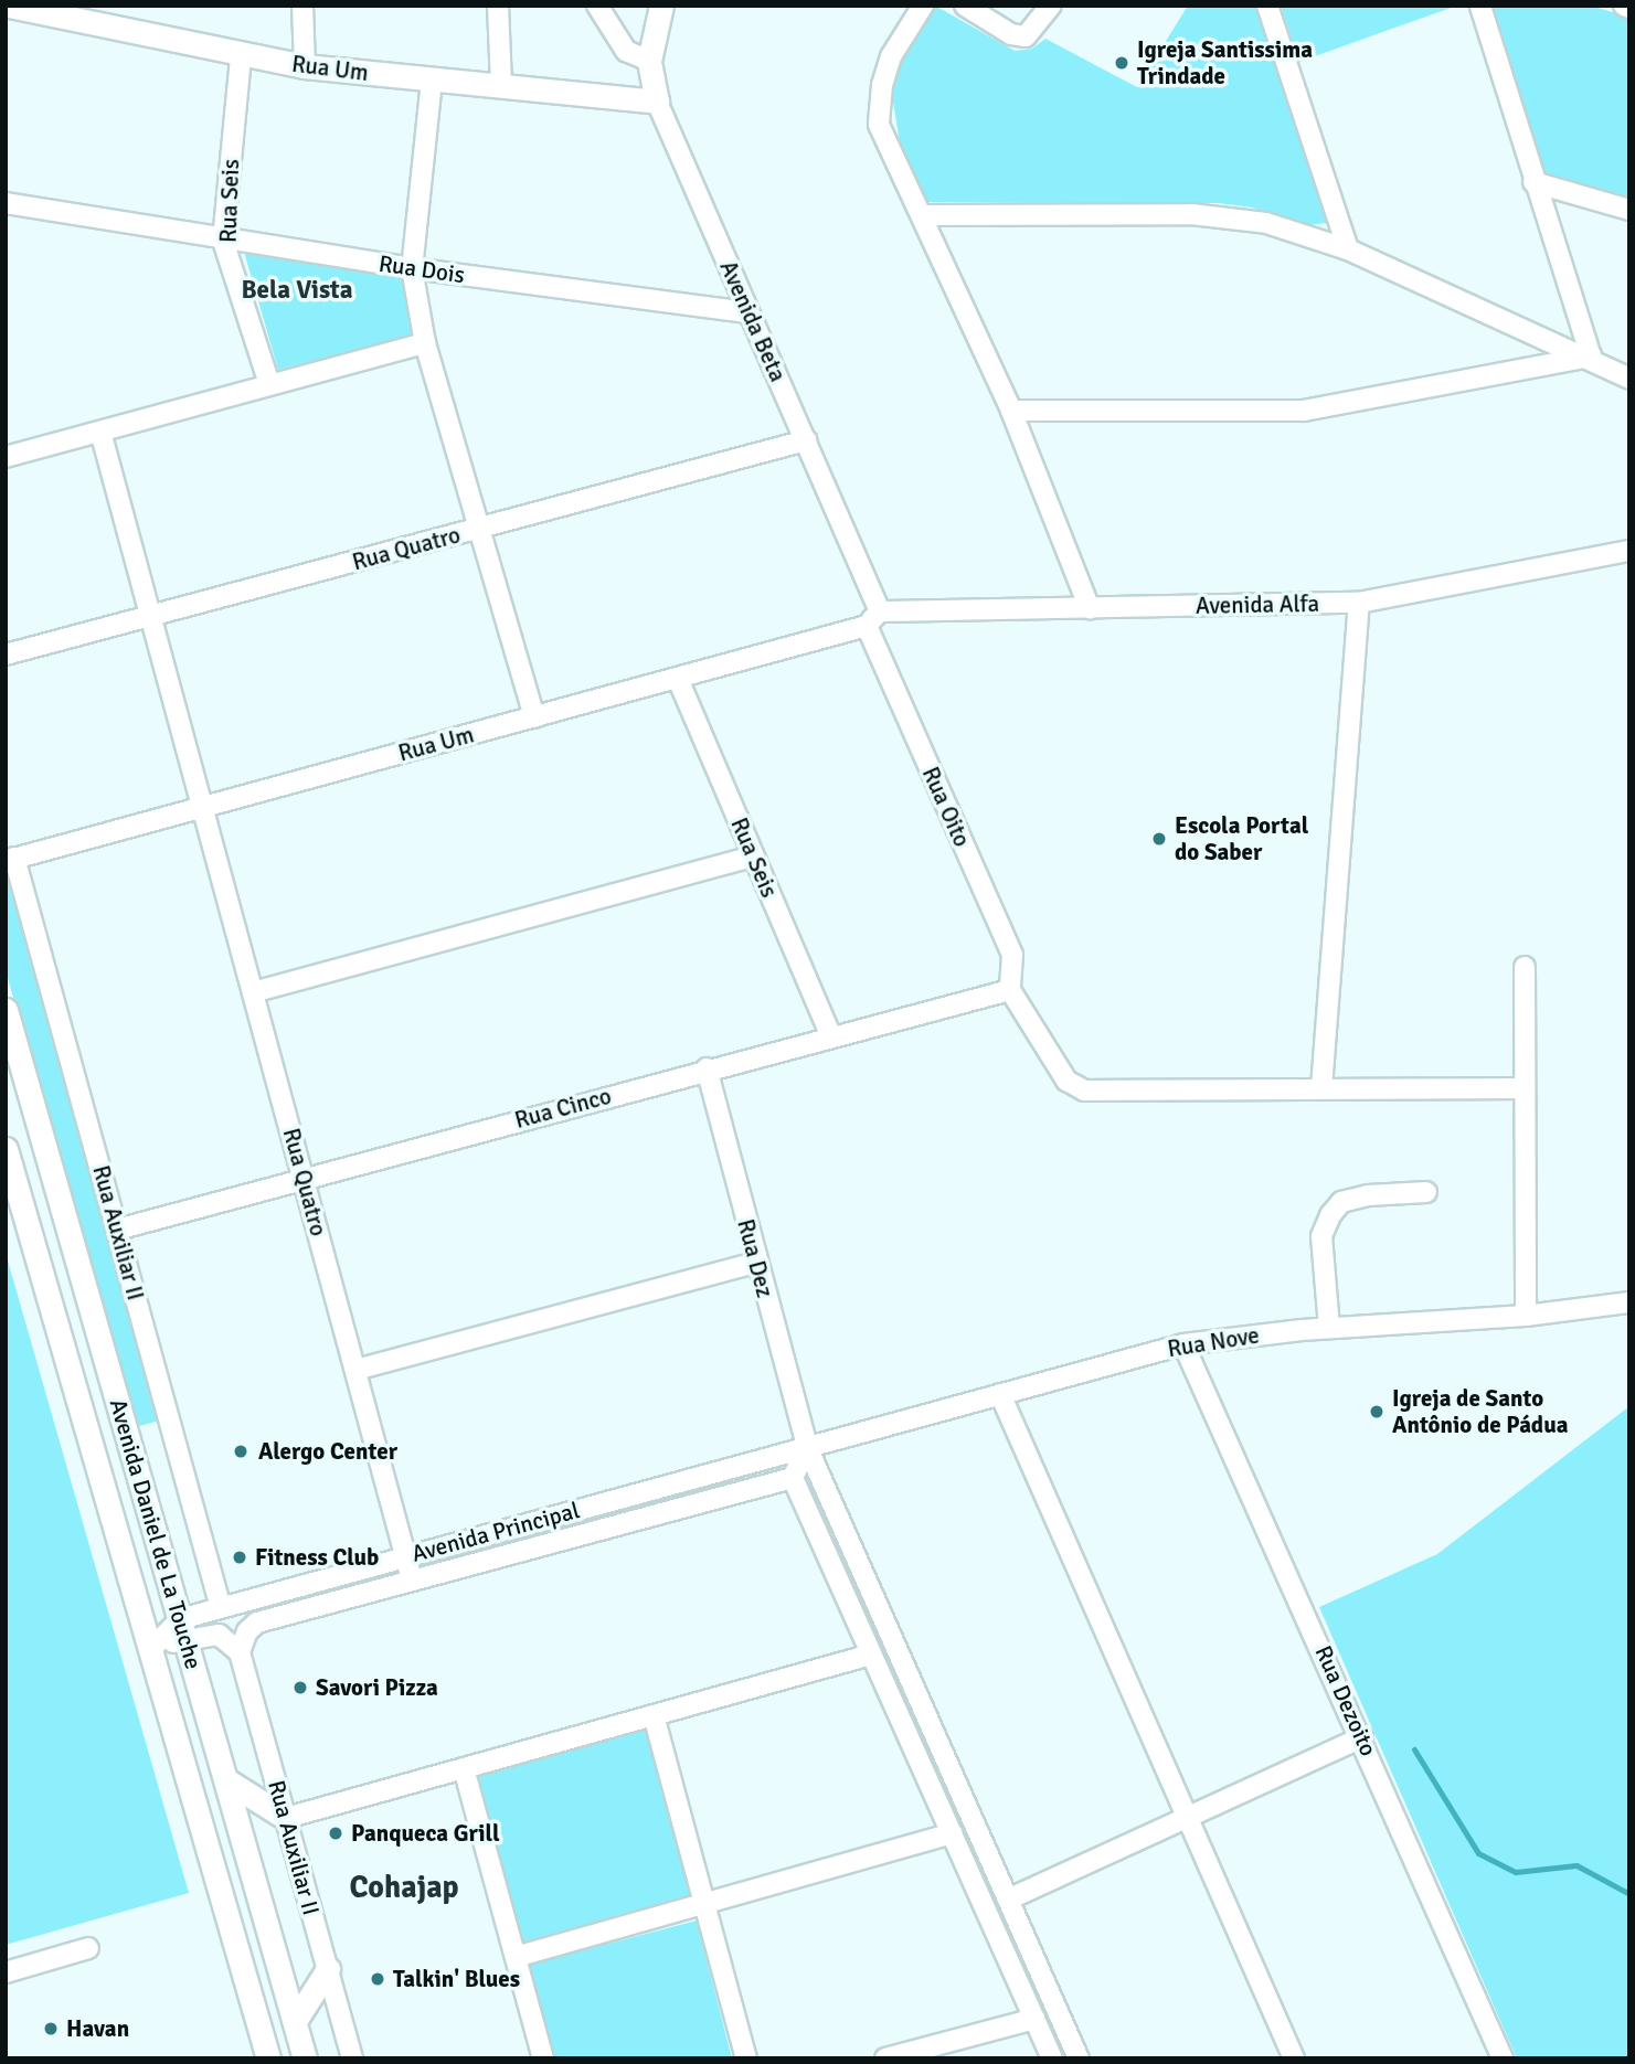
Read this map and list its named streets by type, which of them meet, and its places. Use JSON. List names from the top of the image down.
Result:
{
  "streets": {
    "main road": ["Rua Um", "Avenida Beta", "Avenida Daniel de La Touche"],
    "street": [
      "Rua Seis",
      "Rua Dois",
      "Rua Quatro",
      "Avenida Alfa",
      "Rua Oito",
      "Rua Cinco",
      "Rua Auxiliar II",
      "Rua Dez",
      "Rua Nove",
      "Avenida Principal",
      "Rua Dezoito"
    ]
  },
  "crossings": [
    ["Rua Um", "Rua Seis"],
    ["Rua Um", "Avenida Beta"],
    ["Rua Um", "Rua Quatro"],
    ["Rua Um", "Rua Oito"],
    ["Rua Um", "Rua Auxiliar II"],
    ["Rua Seis", "Rua Dois"],
    ["Rua Seis", "Rua Cinco"],
    ["Rua Dois", "Avenida Beta"],
    ["Avenida Beta", "Rua Quatro"],
    ["Avenida Beta", "Avenida Alfa"],
    ["Rua Quatro", "Rua Cinco"],
    ["Rua Quatro", "Avenida Principal"],
    ["Rua Oito", "Rua Cinco"],
    ["Rua Cinco", "Rua Auxiliar II"],
    ["Rua Cinco", "Rua Dez"],
    ["Rua Auxiliar II", "Avenida Principal"],
    ["Rua Dez", "Rua Nove"],
    ["Rua Dez", "Avenida Principal"],
    ["Rua Nove", "Avenida Principal"],
    ["Rua Nove", "Rua Dezoito"],
    ["Avenida Principal", "Avenida Daniel de La Touche"]
  ],
  "districts": ["Bela Vista", "Cohajap"],
  "places": [
    "Igreja Santissima Trindade",
    "Escola Portal do Saber",
    "Igreja de Santo Antônio de Pádua",
    "Alergo Center",
    "Fitness Club",
    "Savori Pizza",
    "Panqueca Grill",
    "Talkin' Blues",
    "Havan"
  ]
}
